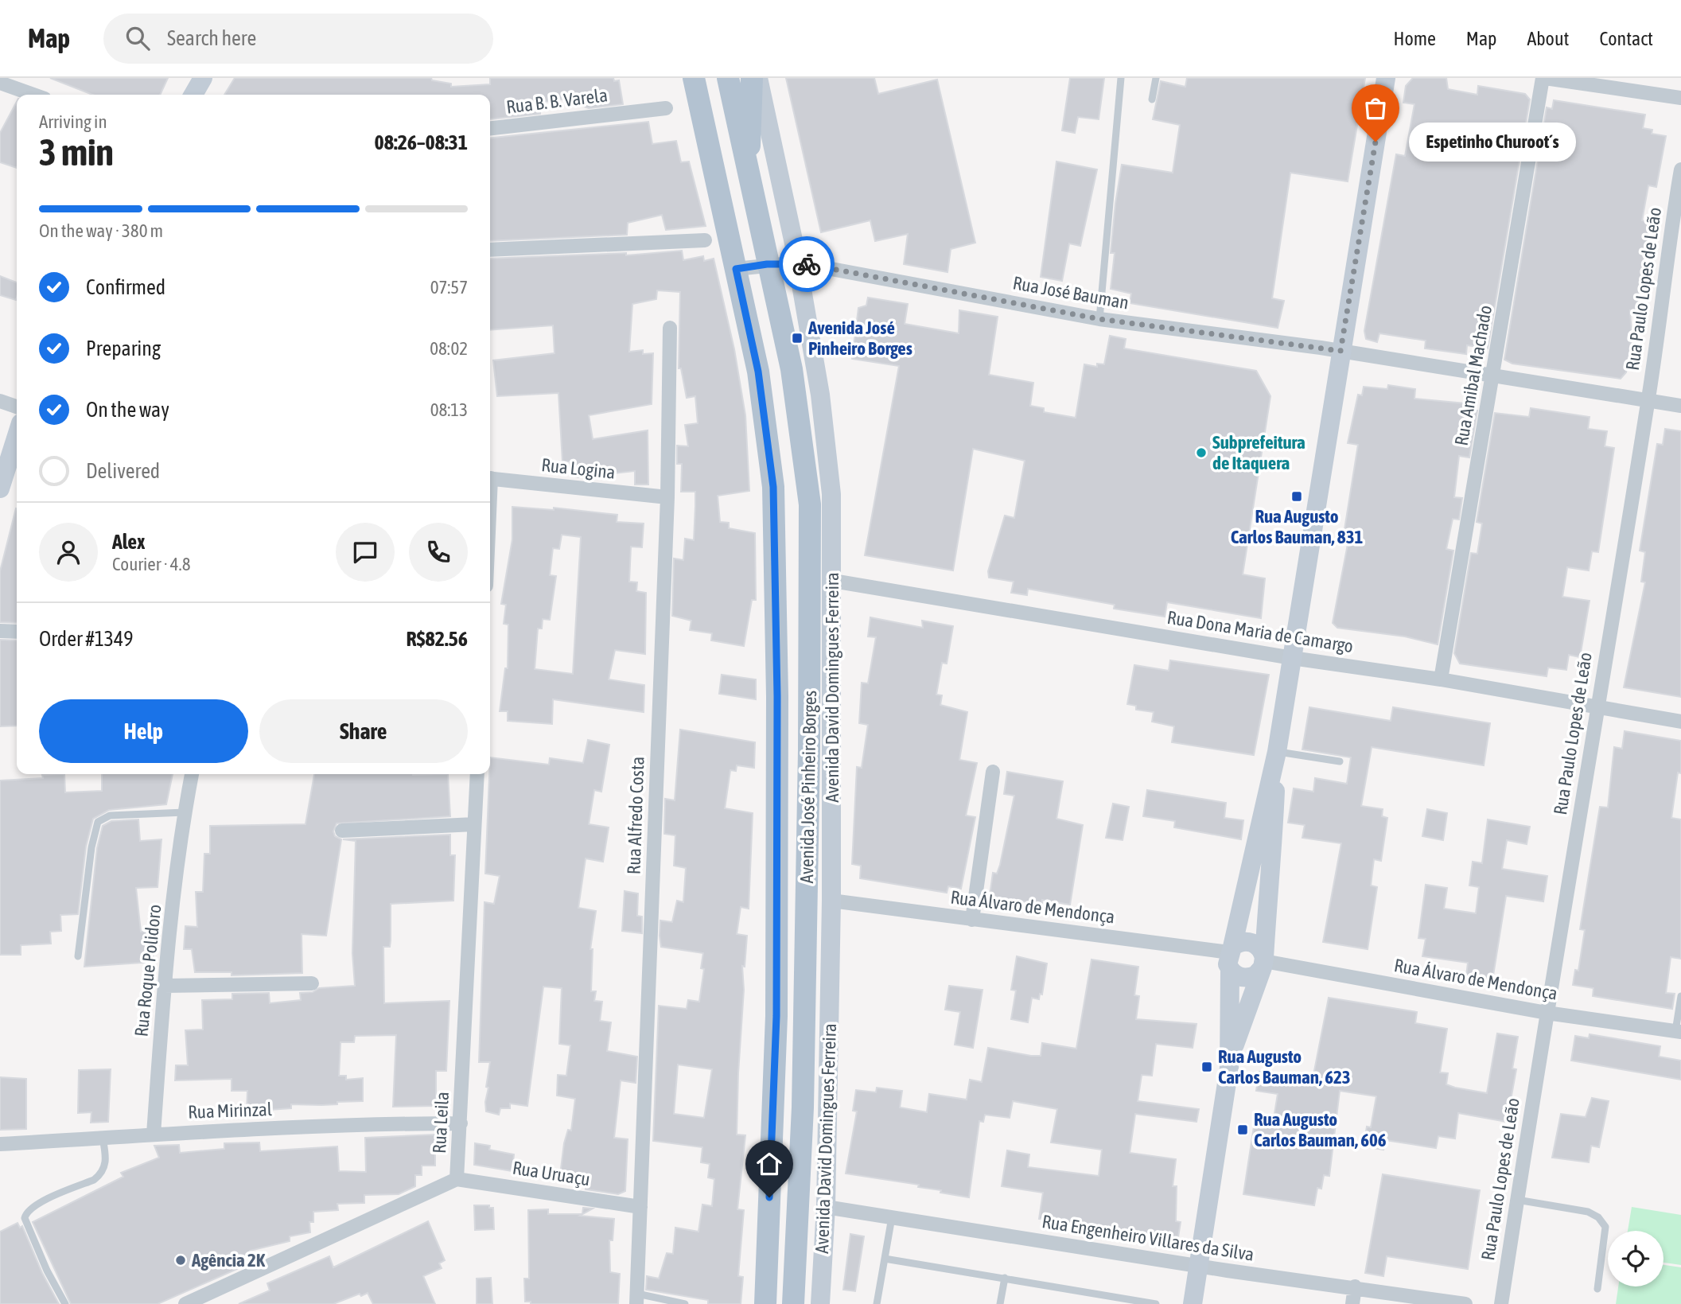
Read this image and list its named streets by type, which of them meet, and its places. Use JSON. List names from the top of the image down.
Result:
{
  "streets": {
    "main road": ["Avenida David Domingues Ferreira", "Avenida José Pinheiro Borges"],
    "street": [
      "Rua B. B. Varela",
      "Rua Paulo Lopes de Leão",
      "Rua José Bauman",
      "Rua Amibal Machado",
      "Rua Logina",
      "Rua Dona Maria de Camargo",
      "Rua Alfredo Costa",
      "Rua Álvaro de Mendonça",
      "Rua Roque Polidoro",
      "Rua Mirinzal",
      "Rua Leila",
      "Rua Uruaçu",
      "Rua Engenheiro Villares da Silva"
    ]
  },
  "crossings": [
    ["Rua Paulo Lopes de Leão", "Rua José Bauman"],
    ["Rua Paulo Lopes de Leão", "Rua Dona Maria de Camargo"],
    ["Rua Paulo Lopes de Leão", "Rua Álvaro de Mendonça"],
    ["Rua José Bauman", "Rua Amibal Machado"],
    ["Rua José Bauman", "Avenida David Domingues Ferreira"],
    ["Rua José Bauman", "Avenida José Pinheiro Borges"],
    ["Rua Amibal Machado", "Rua Dona Maria de Camargo"],
    ["Rua Logina", "Rua Alfredo Costa"],
    ["Rua Dona Maria de Camargo", "Avenida David Domingues Ferreira"],
    ["Avenida David Domingues Ferreira", "Rua Álvaro de Mendonça"],
    ["Avenida David Domingues Ferreira", "Rua Engenheiro Villares da Silva"],
    ["Rua Alfredo Costa", "Rua Uruaçu"],
    ["Rua Roque Polidoro", "Rua Mirinzal"],
    ["Rua Mirinzal", "Rua Leila"],
    ["Rua Leila", "Rua Uruaçu"]
  ],
  "places": {
    "other": ["Espetinho Churoot´s", "Subprefeitura de Itaquera", "Agência 2K"],
    "transit": [
      "Avenida José Pinheiro Borges",
      "Rua Augusto Carlos Bauman, 831",
      "Rua Augusto Carlos Bauman, 623",
      "Rua Augusto Carlos Bauman, 606"
    ]
  },
  "page": {
    "header": "Map",
    "search": "Search here",
    "nav": [
      "Home",
      "Map",
      "About",
      "Contact"
    ],
    "heading": ["3 min", "Arriving in", "08:26–08:31"],
    "panel": [
      "Alex",
      "Courier · 4.8",
      "Order #1349",
      "R$82.56"
    ],
    "bubble": "Espetinho Churoot´s",
    "bar": "On the way · 380 m",
    "list": [
      ["Confirmed", "07:57"],
      ["Preparing", "08:02"],
      ["On the way", "08:13"],
      "Delivered"
    ],
    "buttons": ["Help", "Share"]
  }
}
